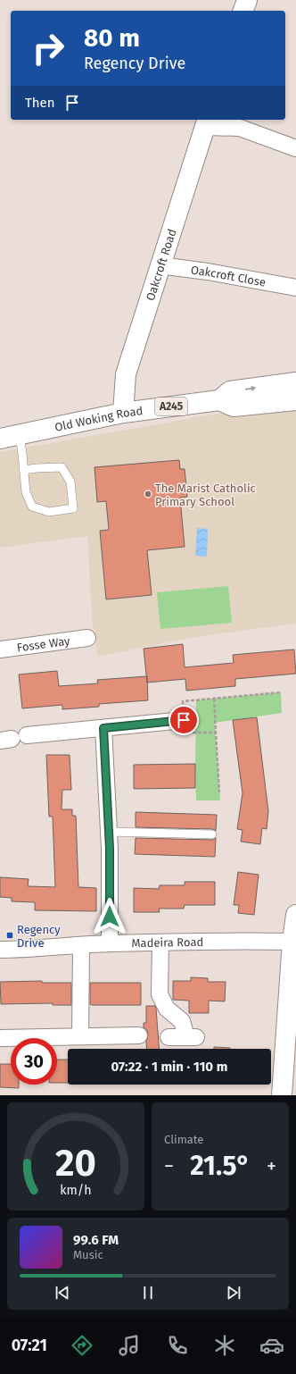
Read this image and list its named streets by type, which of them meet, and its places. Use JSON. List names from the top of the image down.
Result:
{
  "streets": {
    "main road": ["Oakcroft Road", "A245", "Old Woking Road"],
    "street": ["Oakcroft Close", "Fosse Way", "Madeira Road"]
  },
  "crossings": [
    ["Oakcroft Road", "Oakcroft Close"],
    ["Oakcroft Road", "Old Woking Road"]
  ],
  "places": {
    "other": ["The Marist Catholic Primary School"],
    "transit": ["Regency Drive"]
  },
  "page": {
    "turn": ["80 m", "Regency Drive"],
    "then": "Then",
    "limit": "30",
    "trip": "07:22 · 1 min · 110 m",
    "tile": "Climate",
    "heat": ["−", "21.5°", "+"],
    "song": ["99.6 FM", "Music"],
    "tabs": "07:21",
    "gauge": ["20", "km/h"]
  }
}
